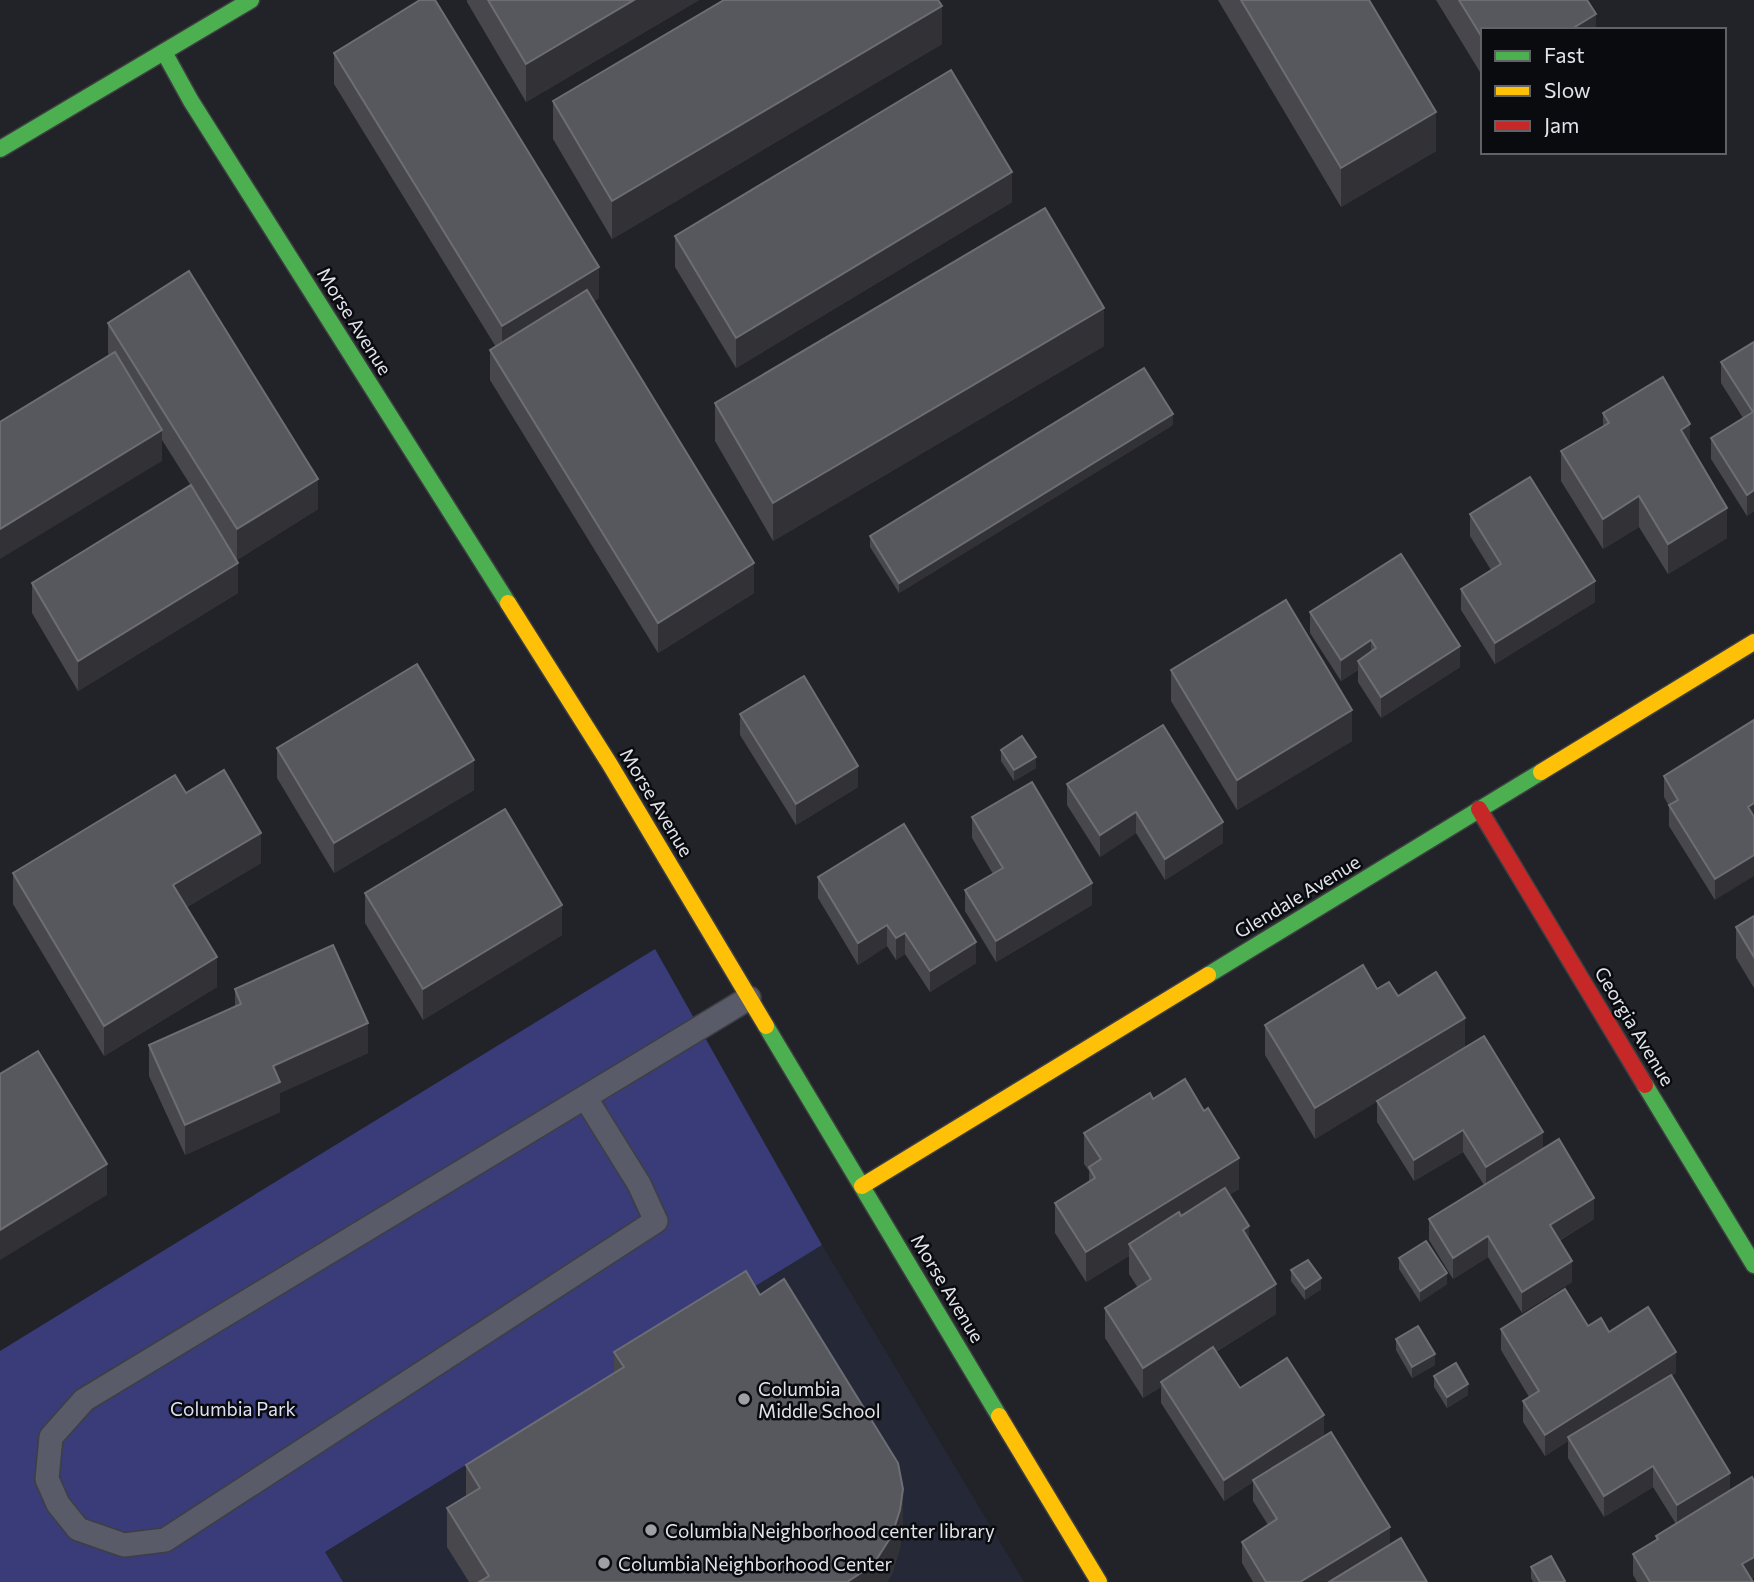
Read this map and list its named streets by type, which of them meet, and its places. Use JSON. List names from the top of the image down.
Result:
{
  "streets": {
    "street": ["Morse Avenue", "Glendale Avenue", "Georgia Avenue"]
  },
  "crossings": [
    ["Morse Avenue", "Glendale Avenue"],
    ["Glendale Avenue", "Georgia Avenue"]
  ],
  "parks": ["Columbia Park"],
  "places": ["Columbia Middle School", "Columbia Neighborhood center library", "Columbia Neighborhood Center"],
  "legend": ["Fast", "Slow", "Jam"]
}
